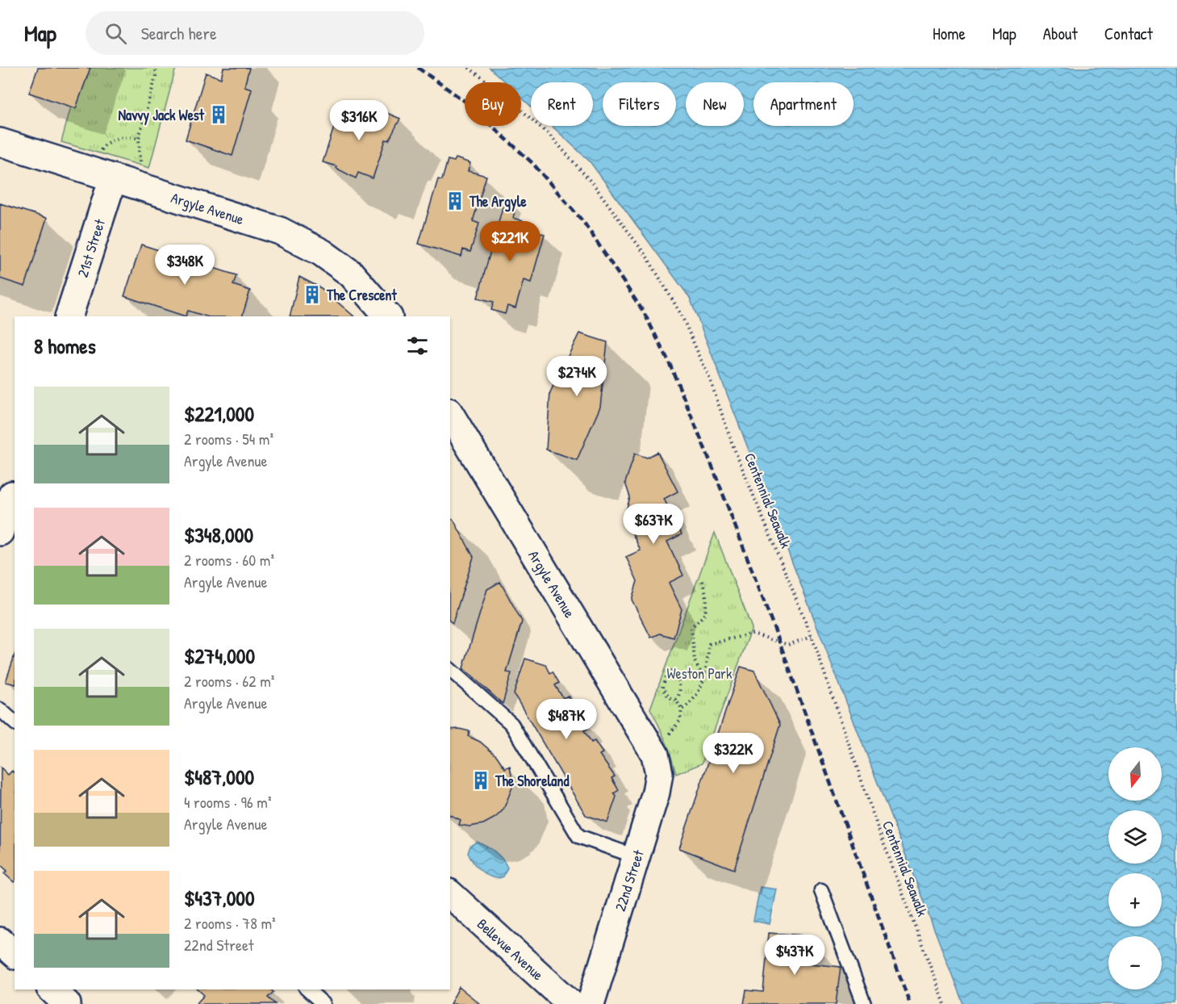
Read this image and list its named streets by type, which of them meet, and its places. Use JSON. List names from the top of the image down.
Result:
{
  "streets": {
    "street": [
      "Argyle Avenue",
      "21st Street",
      "22nd Street",
      "Bellevue Avenue"
    ],
    "path": ["Centennial Seawalk"]
  },
  "crossings": [
    ["Argyle Avenue", "21st Street"],
    ["Argyle Avenue", "22nd Street"]
  ],
  "parks": ["Weston Park"],
  "places": {
    "building": [
      "Navvy Jack West",
      "The Argyle",
      "The Crescent",
      "The Shoreland"
    ]
  },
  "north": "bottom",
  "page": {
    "header": "Map",
    "search": "Search here",
    "nav": [
      "Home",
      "Map",
      "About",
      "Contact"
    ],
    "chip": [
      "Buy",
      "Rent",
      "Filters",
      "New",
      "Apartment"
    ],
    "price": [
      "$316K",
      "$221K",
      "$348K",
      "$274K",
      "$637K",
      "$487K",
      "$322K",
      "$437K"
    ],
    "heading": "8 homes",
    "list": [
      {
        "name": "$221,000",
        "note": "2 rooms · 54 m² · Argyle Avenue"
      },
      {
        "name": "$348,000",
        "note": "2 rooms · 60 m² · Argyle Avenue"
      },
      {
        "name": "$274,000",
        "note": "2 rooms · 62 m² · Argyle Avenue"
      },
      {
        "name": "$487,000",
        "note": "4 rooms · 96 m² · Argyle Avenue"
      },
      {
        "name": "$437,000",
        "note": "2 rooms · 78 m² · 22nd Street"
      }
    ],
    "map_buttons": ["+", "−"]
  }
}
